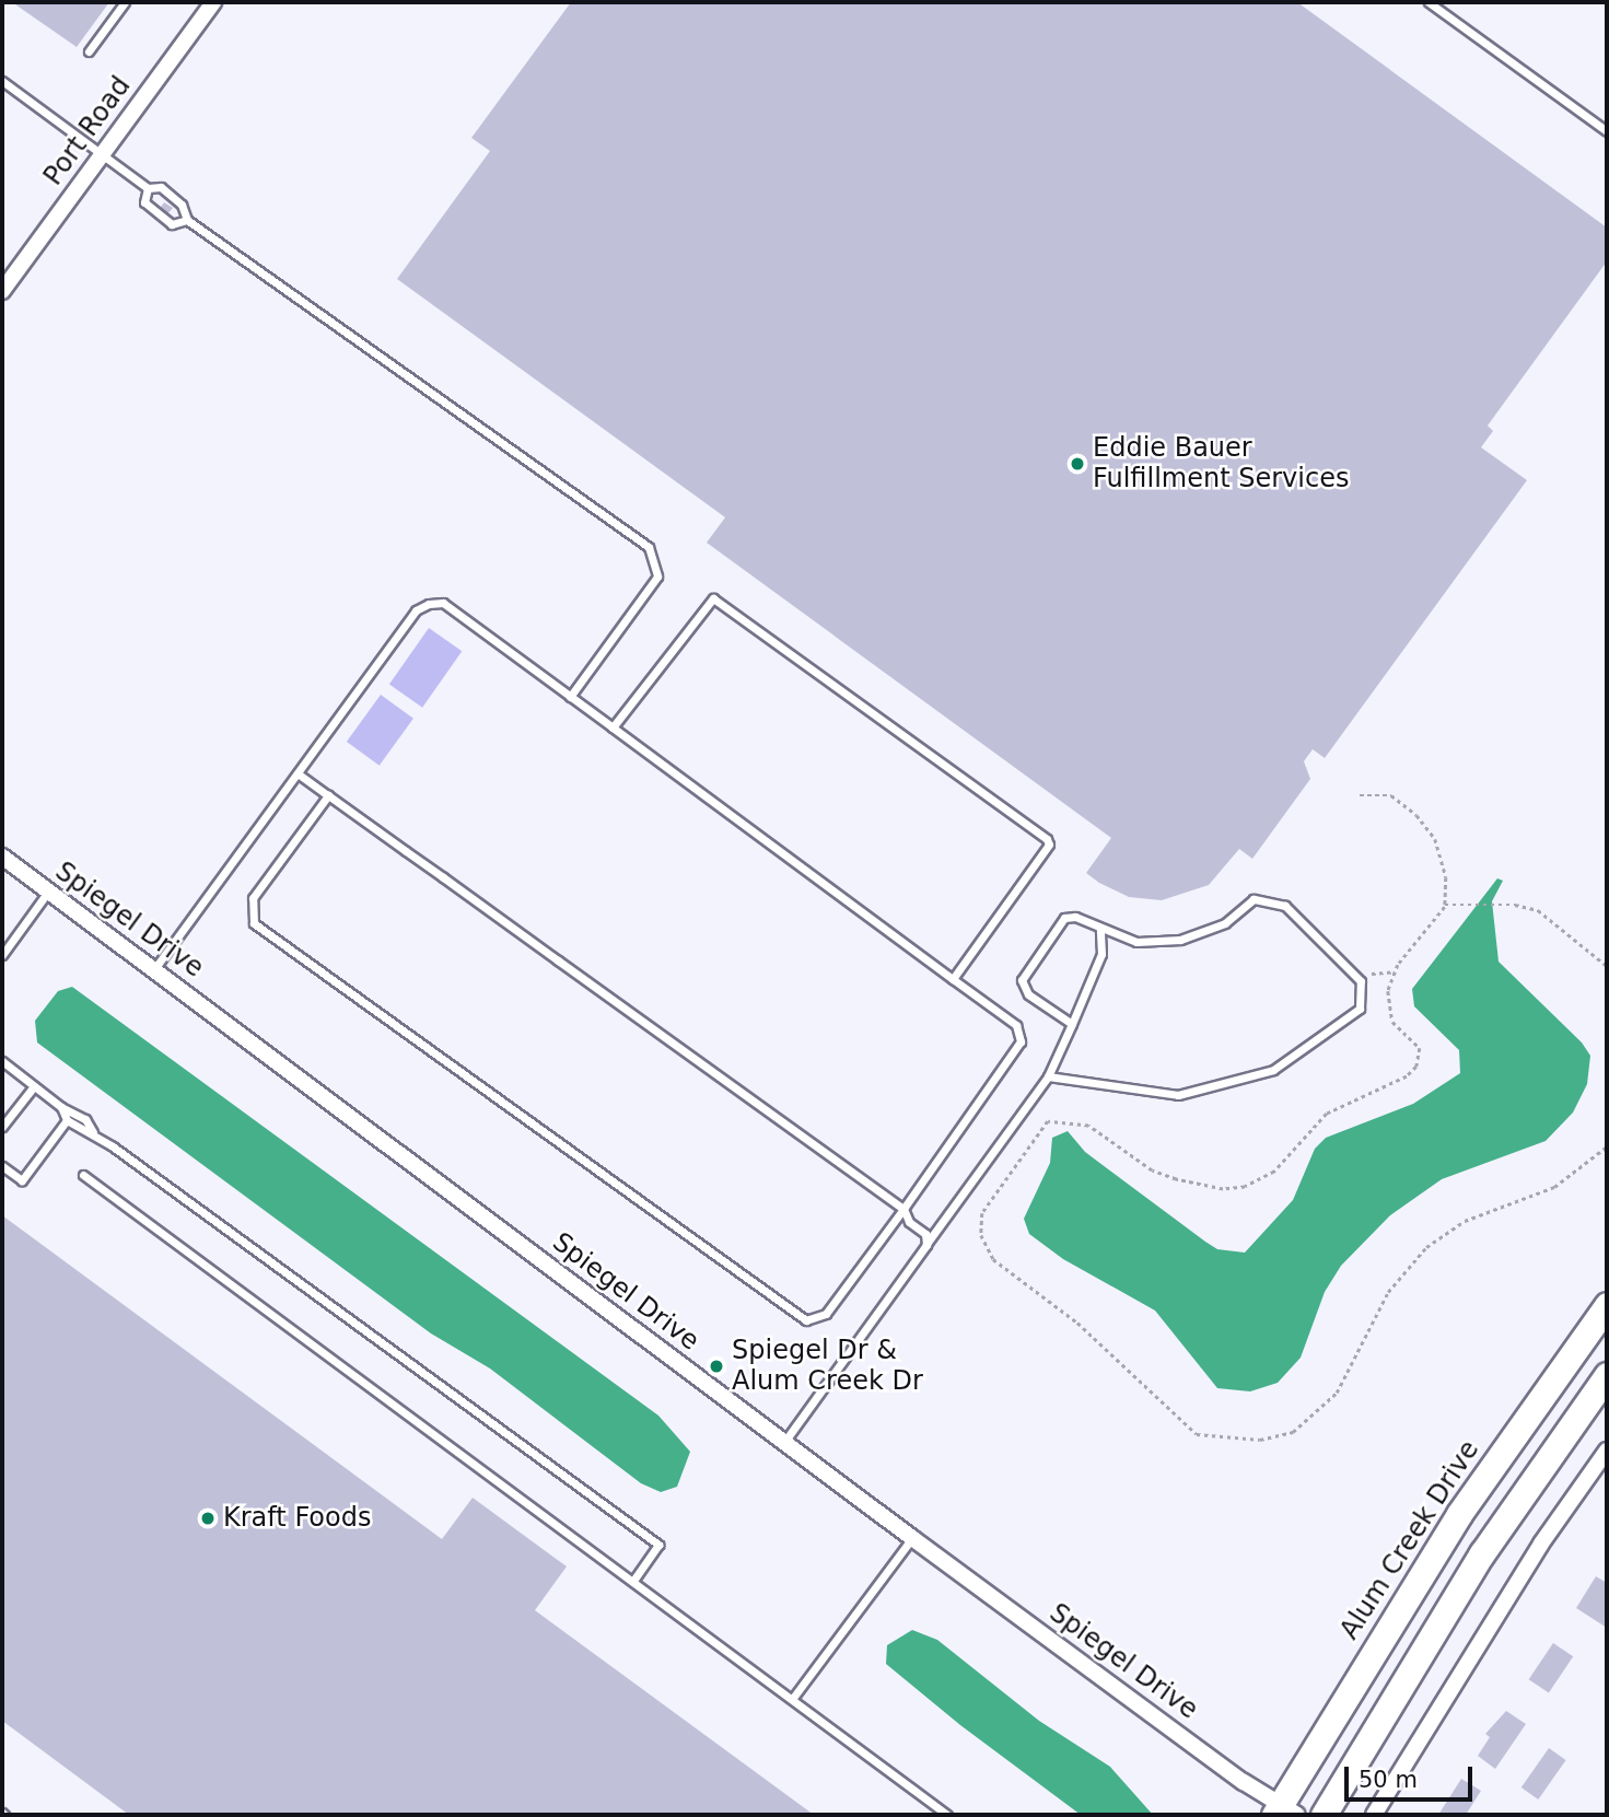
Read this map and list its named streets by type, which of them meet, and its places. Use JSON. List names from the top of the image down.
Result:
{
  "streets": {
    "main road": ["Alum Creek Drive"],
    "street": ["Port Road", "Spiegel Drive"]
  },
  "crossings": [
    ["Spiegel Drive", "Alum Creek Drive"]
  ],
  "places": ["Eddie Bauer Fulfillment Services", "Spiegel Dr & Alum Creek Dr", "Kraft Foods"],
  "scale_bar": "50 m"
}
